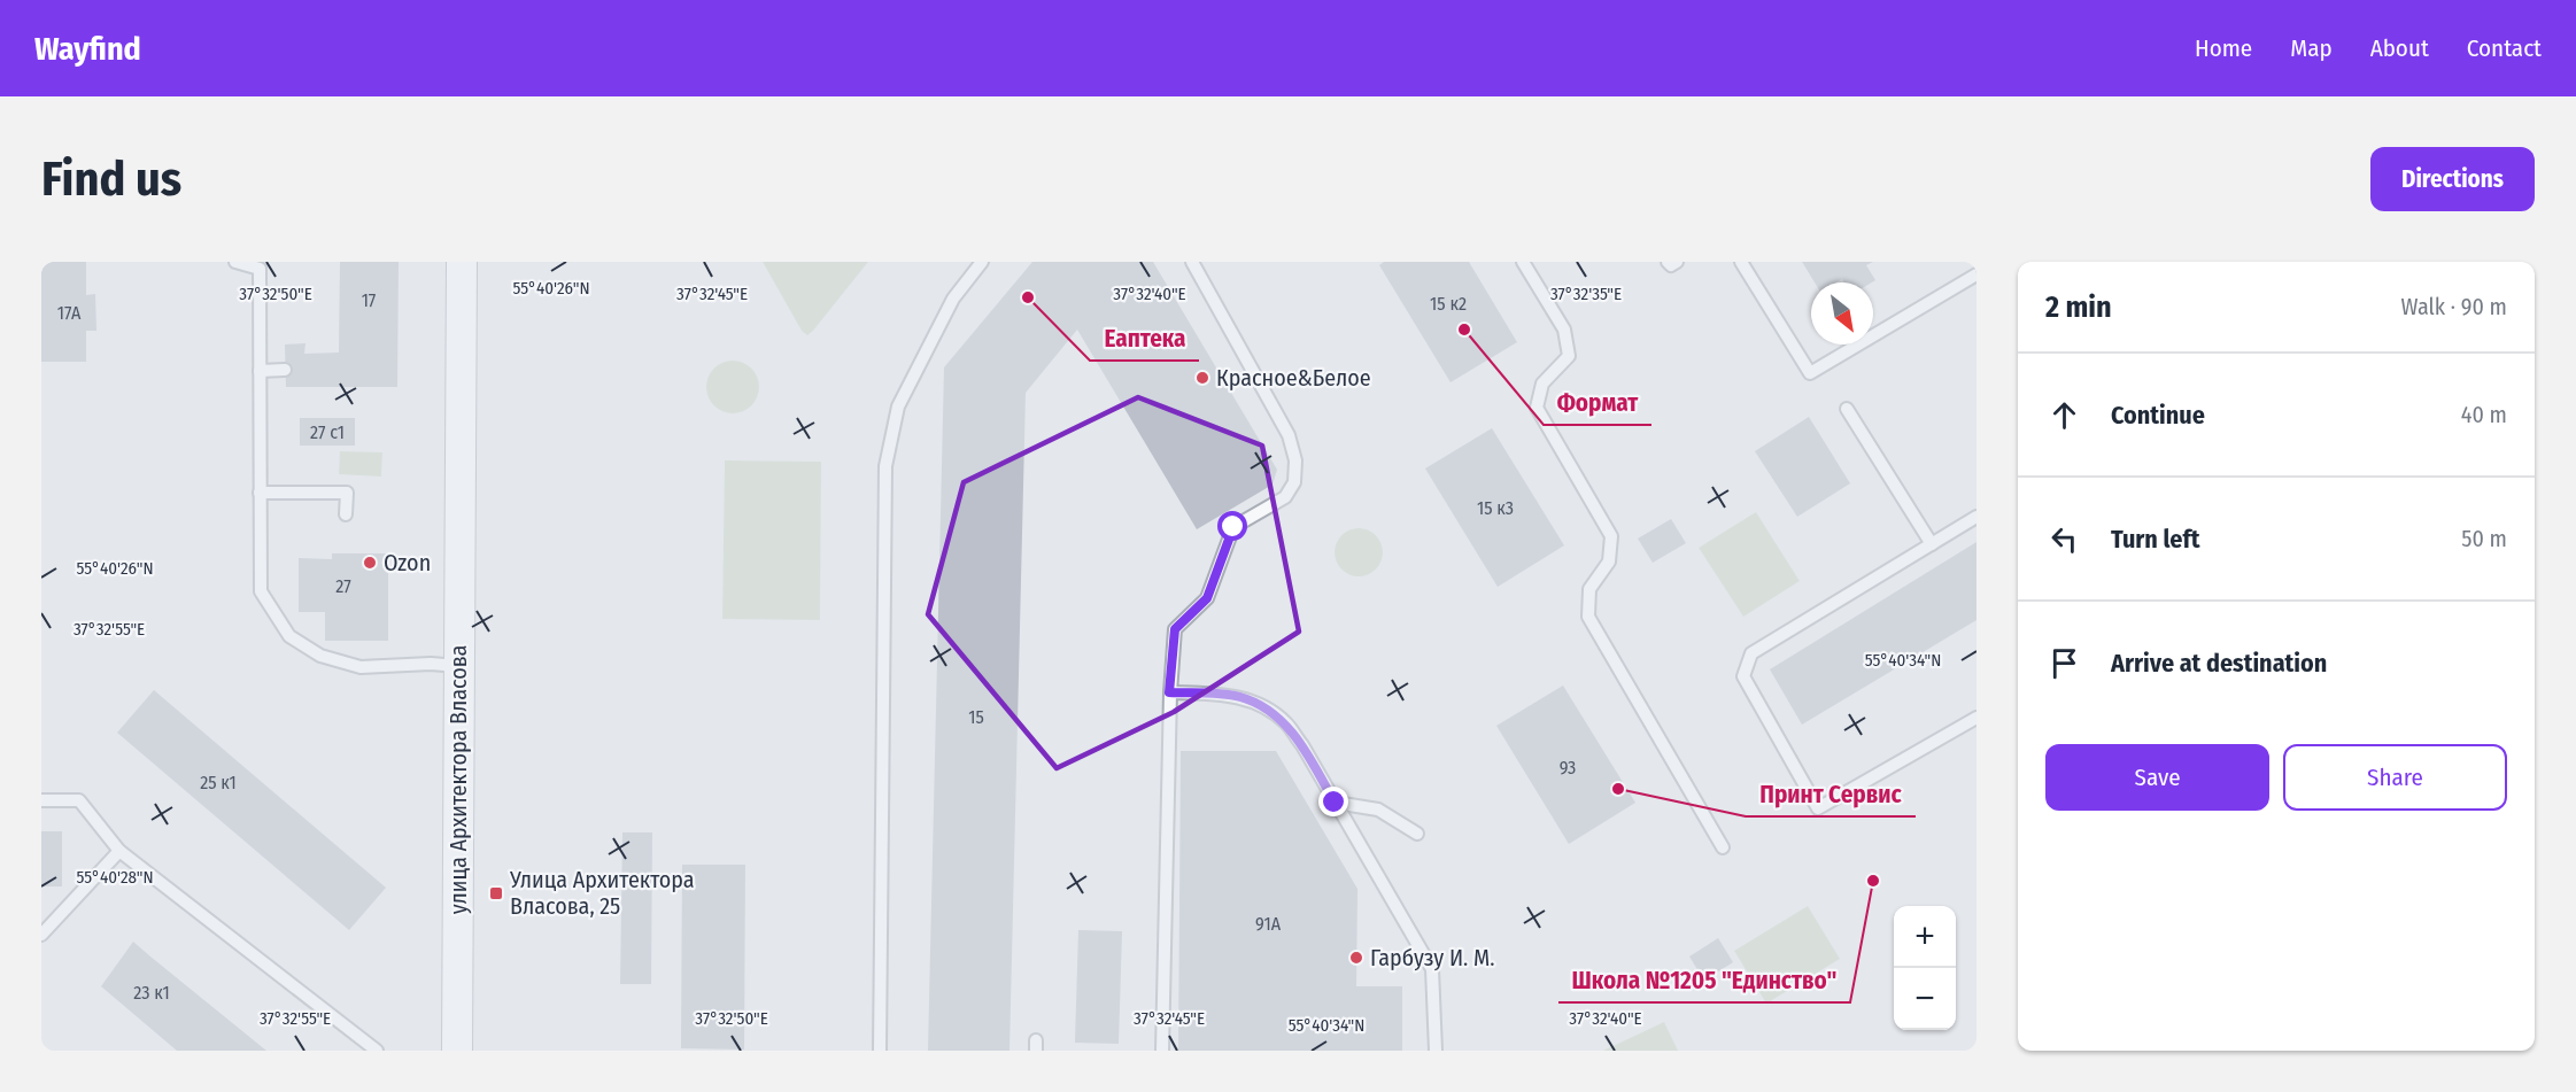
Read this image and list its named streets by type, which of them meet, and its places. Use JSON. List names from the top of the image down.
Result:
{
  "streets": {
    "street": ["улица Архитектора Власова"]
  },
  "places": {
    "other": [
      "Еаптека",
      "Формат",
      "Красное&Белое",
      "Ozon",
      "Принт Сервис",
      "Школа №1205 \"Единство\"",
      "Гарбузу И. М."
    ],
    "transit": ["Улица Архитектора Власова, 25"]
  },
  "house_numbers": [
    "17",
    "15 к2",
    "17А",
    "27 с1",
    "15 к3",
    "27",
    "15",
    "93",
    "25 к1",
    "91А",
    "23 к1"
  ],
  "north": "bottom right",
  "page": {
    "header": "Wayfind",
    "nav": [
      "Home",
      "Map",
      "About",
      "Contact"
    ],
    "buttons": [
      "Directions",
      ["Save", "Share"]
    ],
    "title": "Find us",
    "heading": ["2 min", "Walk · 90 m"],
    "list": [
      ["Continue", "40 m"],
      ["Turn left", "50 m"],
      "Arrive at destination"
    ],
    "map_buttons": ["+", "−"]
  },
  "coordinates": [
    "55°40'26\"N",
    "37°32'50\"E",
    "37°32'45\"E",
    "37°32'40\"E",
    "37°32'35\"E",
    "37°32'55\"E",
    "55°40'34\"N",
    "55°40'28\"N"
  ]
}
